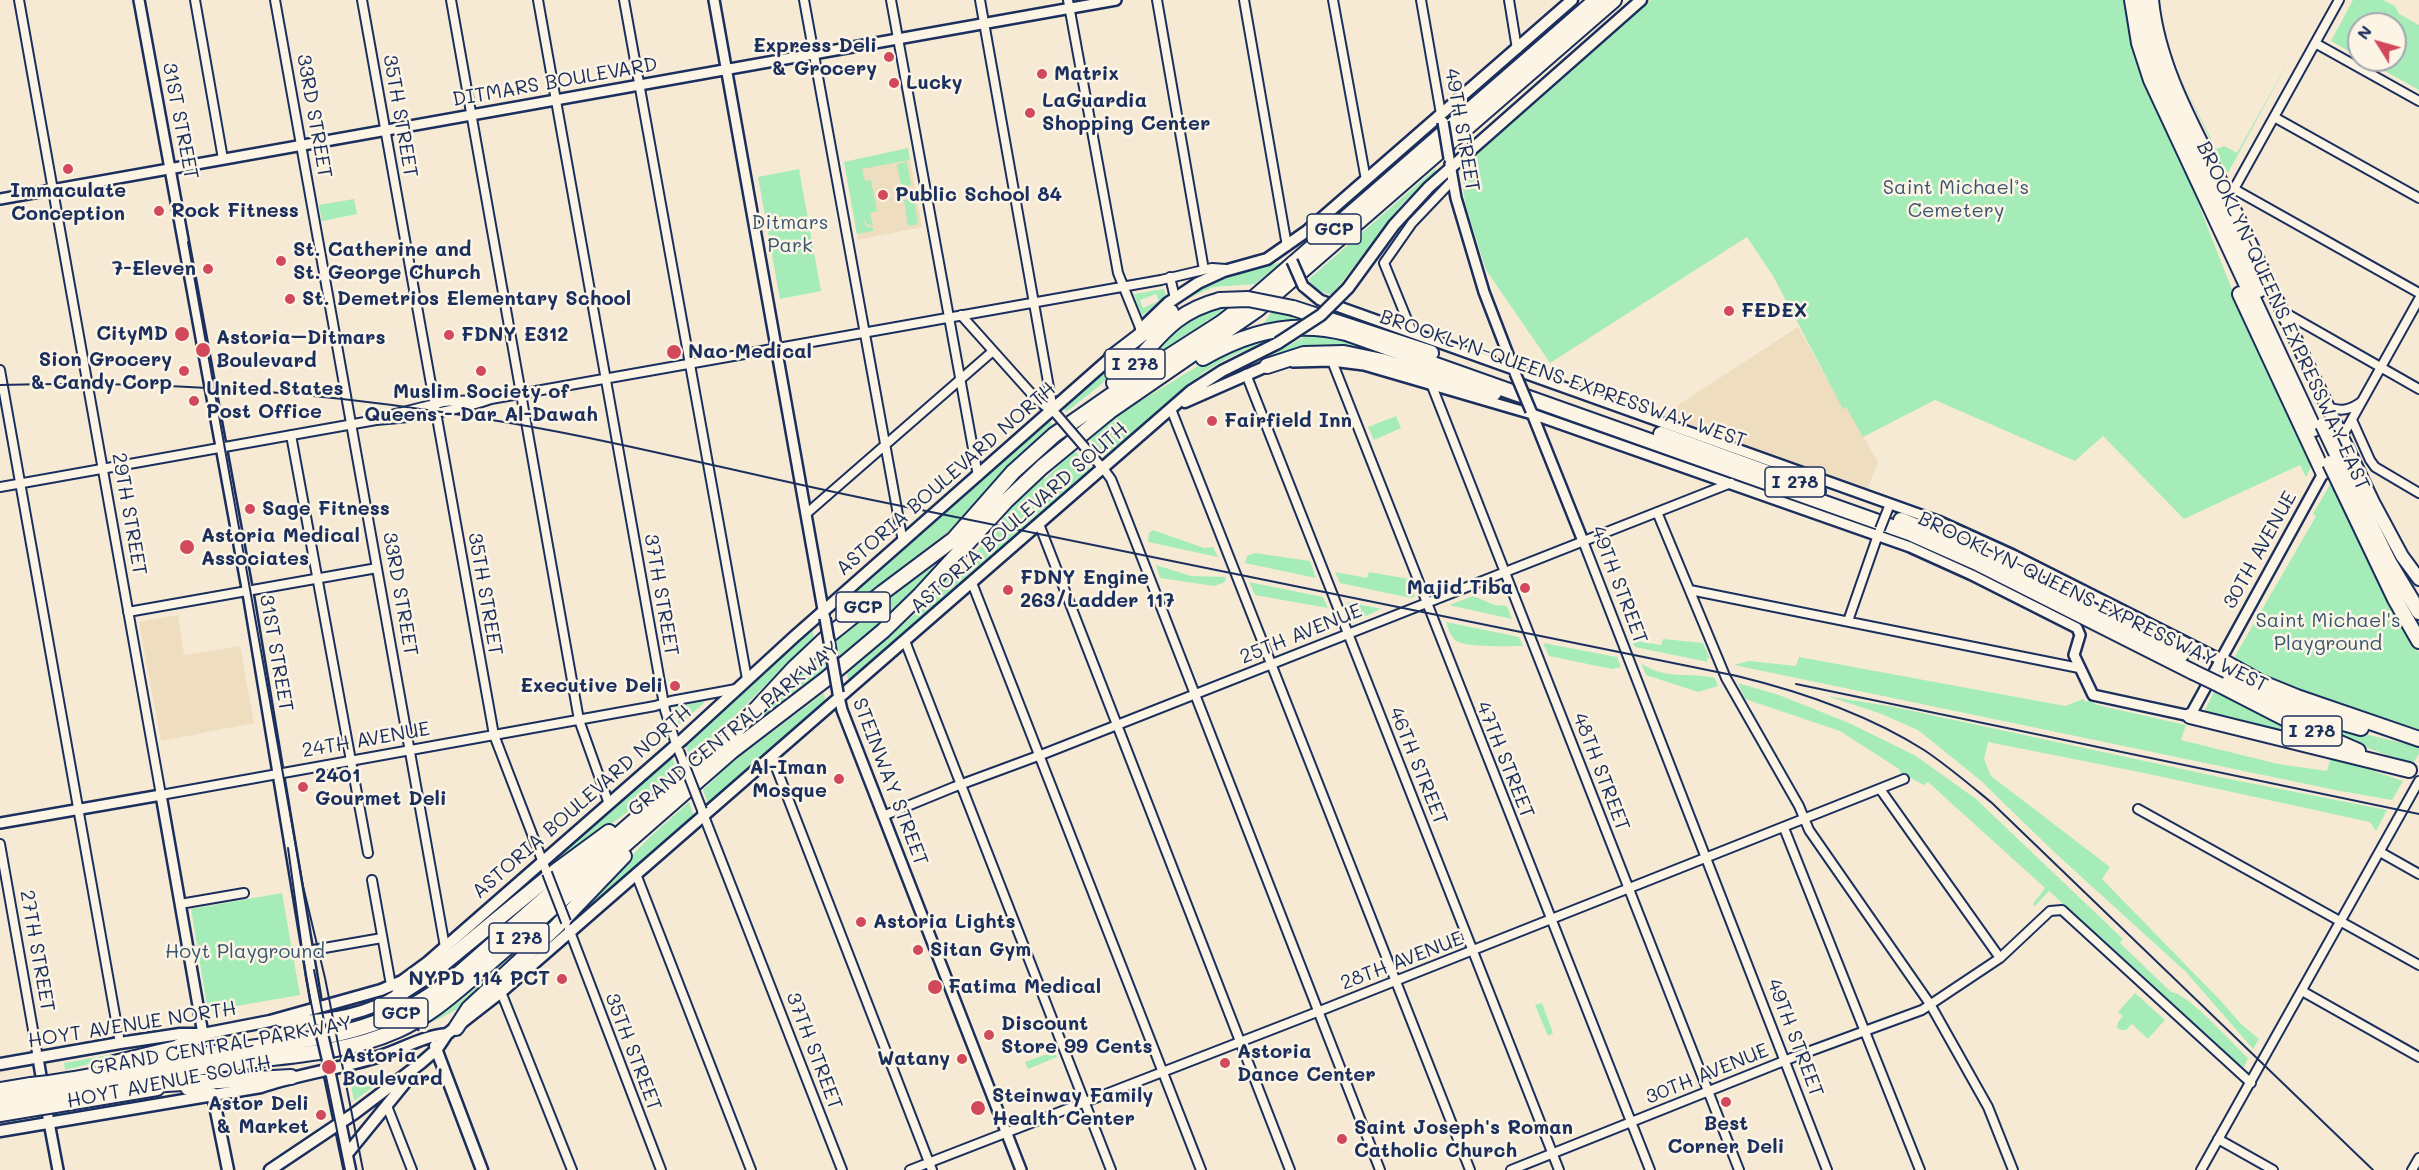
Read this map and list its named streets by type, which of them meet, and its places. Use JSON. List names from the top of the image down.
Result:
{
  "streets": {
    "highway": [
      "GCP",
      "BROOKLYN-QUEENS EXPRESSWAY EAST",
      "I 278",
      "BROOKLYN-QUEENS EXPRESSWAY WEST",
      "GRAND CENTRAL PARKWAY"
    ],
    "main road": [
      "31ST STREET",
      "ASTORIA BOULEVARD NORTH",
      "ASTORIA BOULEVARD SOUTH",
      "HOYT AVENUE NORTH",
      "HOYT AVENUE SOUTH"
    ],
    "street": [
      "DITMARS BOULEVARD",
      "33RD STREET",
      "35TH STREET",
      "49TH STREET",
      "29TH STREET",
      "30TH AVENUE",
      "37TH STREET",
      "25TH AVENUE",
      "24TH AVENUE",
      "47TH STREET",
      "46TH STREET",
      "48TH STREET",
      "STEINWAY STREET",
      "27TH STREET",
      "28TH AVENUE"
    ]
  },
  "crossings": [
    ["DITMARS BOULEVARD", "33RD STREET"],
    ["DITMARS BOULEVARD", "35TH STREET"],
    ["DITMARS BOULEVARD", "31ST STREET"],
    ["DITMARS BOULEVARD", "29TH STREET"],
    ["DITMARS BOULEVARD", "37TH STREET"],
    ["DITMARS BOULEVARD", "STEINWAY STREET"],
    ["33RD STREET", "ASTORIA BOULEVARD NORTH"],
    ["33RD STREET", "24TH AVENUE"],
    ["35TH STREET", "ASTORIA BOULEVARD NORTH"],
    ["35TH STREET", "ASTORIA BOULEVARD SOUTH"],
    ["35TH STREET", "24TH AVENUE"],
    ["31ST STREET", "ASTORIA BOULEVARD NORTH"],
    ["31ST STREET", "ASTORIA BOULEVARD SOUTH"],
    ["31ST STREET", "24TH AVENUE"],
    ["31ST STREET", "HOYT AVENUE NORTH"],
    ["31ST STREET", "HOYT AVENUE SOUTH"],
    ["49TH STREET", "BROOKLYN-QUEENS EXPRESSWAY WEST"],
    ["49TH STREET", "ASTORIA BOULEVARD NORTH"],
    ["49TH STREET", "ASTORIA BOULEVARD SOUTH"],
    ["49TH STREET", "30TH AVENUE"],
    ["49TH STREET", "25TH AVENUE"],
    ["49TH STREET", "28TH AVENUE"],
    ["I 278", "GRAND CENTRAL PARKWAY"],
    ["BROOKLYN-QUEENS EXPRESSWAY WEST", "ASTORIA BOULEVARD NORTH"],
    ["BROOKLYN-QUEENS EXPRESSWAY WEST", "ASTORIA BOULEVARD SOUTH"],
    ["BROOKLYN-QUEENS EXPRESSWAY WEST", "30TH AVENUE"],
    ["BROOKLYN-QUEENS EXPRESSWAY WEST", "25TH AVENUE"],
    ["BROOKLYN-QUEENS EXPRESSWAY WEST", "GRAND CENTRAL PARKWAY"],
    ["BROOKLYN-QUEENS EXPRESSWAY WEST", "47TH STREET"],
    ["BROOKLYN-QUEENS EXPRESSWAY WEST", "46TH STREET"],
    ["BROOKLYN-QUEENS EXPRESSWAY WEST", "48TH STREET"],
    ["ASTORIA BOULEVARD NORTH", "37TH STREET"],
    ["ASTORIA BOULEVARD NORTH", "24TH AVENUE"],
    ["ASTORIA BOULEVARD NORTH", "STEINWAY STREET"],
    ["ASTORIA BOULEVARD NORTH", "HOYT AVENUE NORTH"],
    ["29TH STREET", "24TH AVENUE"],
    ["29TH STREET", "HOYT AVENUE NORTH"],
    ["ASTORIA BOULEVARD SOUTH", "37TH STREET"],
    ["ASTORIA BOULEVARD SOUTH", "STEINWAY STREET"],
    ["ASTORIA BOULEVARD SOUTH", "HOYT AVENUE SOUTH"],
    ["30TH AVENUE", "47TH STREET"],
    ["30TH AVENUE", "46TH STREET"],
    ["30TH AVENUE", "48TH STREET"],
    ["37TH STREET", "24TH AVENUE"],
    ["25TH AVENUE", "47TH STREET"],
    ["25TH AVENUE", "46TH STREET"],
    ["25TH AVENUE", "48TH STREET"],
    ["25TH AVENUE", "STEINWAY STREET"],
    ["47TH STREET", "28TH AVENUE"],
    ["46TH STREET", "28TH AVENUE"],
    ["48TH STREET", "28TH AVENUE"],
    ["STEINWAY STREET", "28TH AVENUE"],
    ["27TH STREET", "HOYT AVENUE NORTH"],
    ["27TH STREET", "HOYT AVENUE SOUTH"]
  ],
  "parks": [
    "Saint Michael’s Cemetery",
    "Ditmars Park",
    "Saint Michael's Playground",
    "Hoyt Playground"
  ],
  "places": [
    "Express Deli & Grocery",
    "Matrix",
    "Lucky",
    "LaGuardia Shopping Center",
    "Immaculate Conception",
    "Public School 84",
    "Rock Fitness",
    "St. Catherine and St. George Church",
    "7-Eleven",
    "St. Demetrios Elementary School",
    "FEDEX",
    "CityMD",
    "FDNY E312",
    "Astoria–Ditmars Boulevard",
    "Nao Medical",
    "Sion Grocery & Candy Corp",
    "Muslim Society of Queens - Dar Al-Dawah",
    "United States Post Office",
    "Fairfield Inn",
    "Sage Fitness",
    "Astoria Medical Associates",
    "Majid Tiba",
    "FDNY Engine 263/Ladder 117",
    "Executive Deli",
    "Al-Iman Mosque",
    "2401 Gourmet Deli",
    "Astoria Lights",
    "Sitan Gym",
    "NYPD 114 PCT",
    "Fatima Medical",
    "Discount Store 99 Cents",
    "Watany",
    "Astoria Dance Center",
    "Astoria Boulevard",
    "Best Corner Deli",
    "Steinway Family Health Center",
    "Astor Deli & Market",
    "Saint Joseph's Roman Catholic Church"
  ],
  "north": "top left"
}
